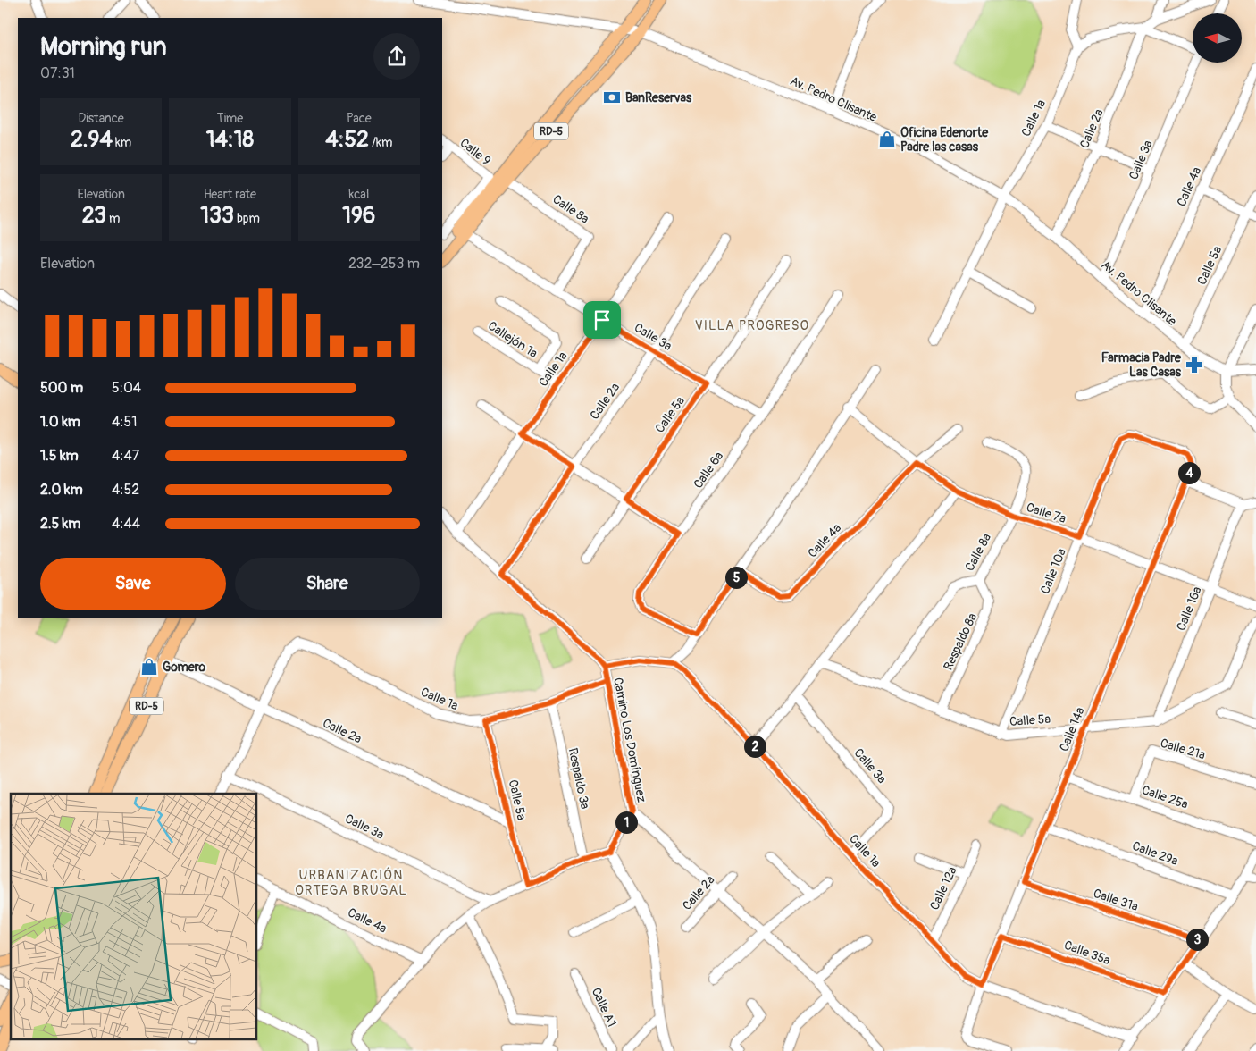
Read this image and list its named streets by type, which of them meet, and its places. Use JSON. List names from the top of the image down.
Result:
{
  "streets": {
    "main road": ["RD-5"],
    "street": [
      "Av. Pedro Clisante",
      "Calle 1ª",
      "Calle 2ª",
      "Calle 9",
      "Calle 3ª",
      "Calle 4ª",
      "Calle 8ª",
      "Calle 5ª",
      "Callejón 1ª",
      "Calle 6ª",
      "Calle 7ª",
      "Calle 10ª",
      "Calle 16ª",
      "Respaldo 8ª",
      "Calle 14ª",
      "Camino Los Domínguez",
      "Calle 21ª",
      "Respaldo 3ª",
      "Calle 25ª",
      "Calle 29ª",
      "Calle 12ª",
      "Calle 31ª",
      "Calle 35ª",
      "Calle A1"
    ]
  },
  "crossings": [
    ["Av. Pedro Clisante", "Calle 1ª"],
    ["Av. Pedro Clisante", "Calle 2ª"],
    ["Av. Pedro Clisante", "RD-5"],
    ["Av. Pedro Clisante", "Calle 3ª"],
    ["Av. Pedro Clisante", "Calle 4ª"],
    ["Av. Pedro Clisante", "Calle 5ª"],
    ["Calle 1ª", "Calle 2ª"],
    ["Calle 1ª", "Calle 3ª"],
    ["Calle 1ª", "Calle 5ª"],
    ["Calle 1ª", "Callejón 1ª"],
    ["Calle 1ª", "Calle 14ª"],
    ["Calle 1ª", "Camino Los Domínguez"],
    ["Calle 1ª", "Respaldo 3ª"],
    ["Calle 1ª", "Calle 12ª"],
    ["Calle 2ª", "RD-5"],
    ["Calle 2ª", "Calle 3ª"],
    ["Calle 2ª", "Calle 5ª"],
    ["Calle 2ª", "Camino Los Domínguez"],
    ["RD-5", "Calle 9"],
    ["RD-5", "Calle 3ª"],
    ["RD-5", "Calle 8ª"],
    ["Calle 3ª", "Calle 8ª"],
    ["Calle 3ª", "Calle 5ª"],
    ["Calle 3ª", "Calle 6ª"],
    ["Calle 4ª", "Calle 7ª"],
    ["Calle 8ª", "Calle 5ª"],
    ["Calle 8ª", "Calle 7ª"],
    ["Calle 8ª", "Respaldo 8ª"],
    ["Calle 5ª", "Calle 10ª"],
    ["Calle 5ª", "Calle 16ª"],
    ["Calle 5ª", "Respaldo 8ª"],
    ["Calle 5ª", "Calle 14ª"],
    ["Calle 7ª", "Calle 10ª"],
    ["Calle 7ª", "Calle 16ª"],
    ["Calle 7ª", "Calle 14ª"],
    ["Calle 10ª", "Calle 14ª"],
    ["Calle 14ª", "Calle 25ª"],
    ["Calle 14ª", "Calle 29ª"],
    ["Calle 14ª", "Calle 31ª"],
    ["Calle 14ª", "Calle 35ª"],
    ["Calle 21ª", "Calle 25ª"]
  ],
  "districts": ["VILLA PROGRESO", "URBANIZACIÓN ORTEGA BRUGAL"],
  "places": {
    "bank": ["BanReservas"],
    "shop": ["Oficina Edenorte Padre las casas", "Gomero"],
    "pharmacy": ["Farmacia Padre Las Casas"]
  },
  "north": "left",
  "page": {
    "heading": ["Morning run", "07:31"],
    "stats": [
      ["Distance", "2.94 km"],
      ["Time", "14:18"],
      ["Pace", "4:52 /km"],
      ["Elevation", "23 m"],
      ["Heart rate", "133 bpm"],
      ["kcal", "196"]
    ],
    "chart": ["Elevation", "232–253 m"],
    "list": [
      {
        "name": "500 m",
        "note": "5:04"
      },
      {
        "name": "1.0 km",
        "note": "4:51"
      },
      {
        "name": "1.5 km",
        "note": "4:47"
      },
      {
        "name": "2.0 km",
        "note": "4:52"
      },
      {
        "name": "2.5 km",
        "note": "4:44"
      }
    ],
    "pins": [
      "4",
      "5",
      "2",
      "1",
      "3"
    ],
    "buttons": ["Save", "Share"]
  }
}
